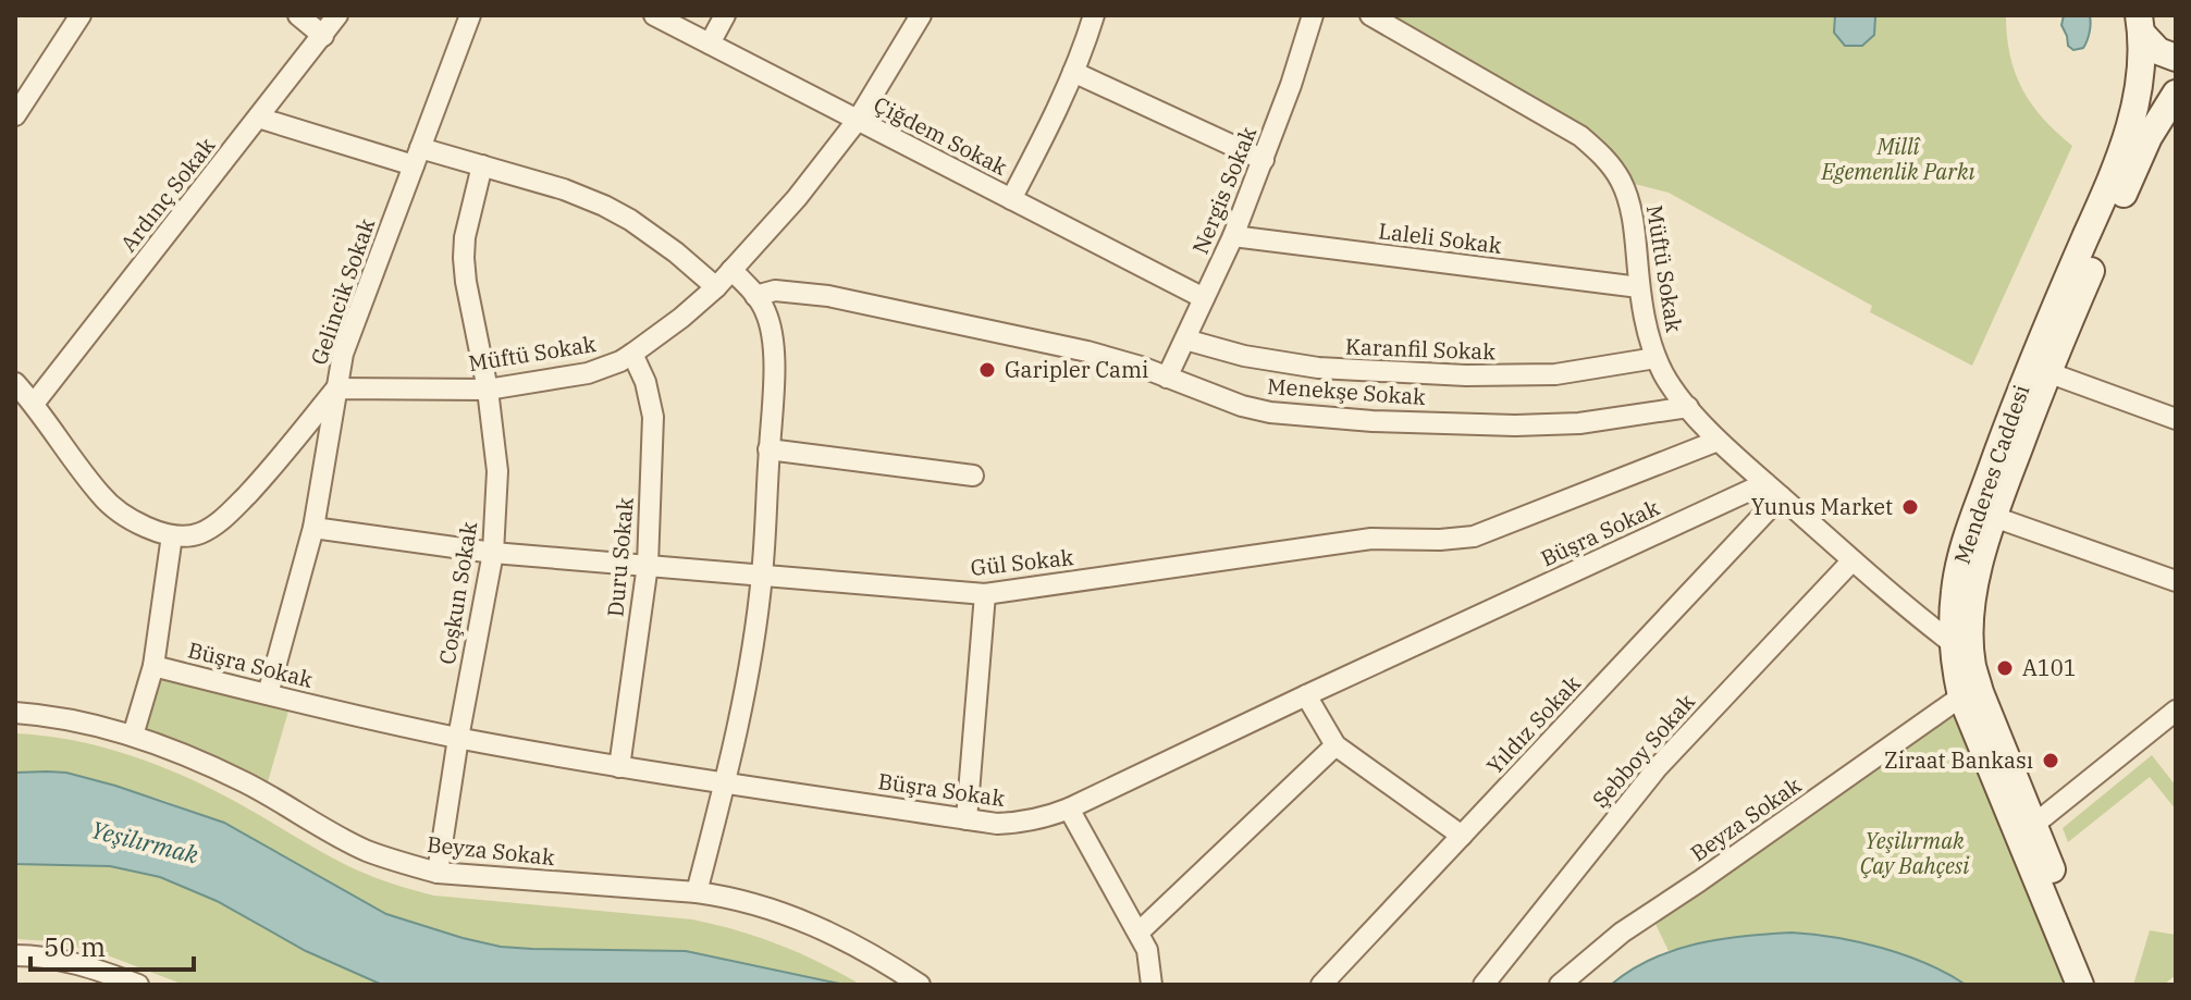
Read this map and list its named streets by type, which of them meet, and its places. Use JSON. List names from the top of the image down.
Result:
{
  "streets": {
    "street": [
      "Çiğdem Sokak",
      "Nergis Sokak",
      "Ardınç Sokak",
      "Laleli Sokak",
      "Müftü Sokak",
      "Gelincik Sokak",
      "Karanfil Sokak",
      "Menekşe Sokak",
      "Menderes Caddesi",
      "Büşra Sokak",
      "Duru Sokak",
      "Gül Sokak",
      "Coşkun Sokak",
      "Yıldız Sokak",
      "Şebboy Sokak",
      "Beyza Sokak"
    ]
  },
  "crossings": [
    ["Çiğdem Sokak", "Nergis Sokak"],
    ["Çiğdem Sokak", "Müftü Sokak"],
    ["Nergis Sokak", "Laleli Sokak"],
    ["Nergis Sokak", "Karanfil Sokak"],
    ["Nergis Sokak", "Menekşe Sokak"],
    ["Laleli Sokak", "Müftü Sokak"],
    ["Müftü Sokak", "Gelincik Sokak"],
    ["Müftü Sokak", "Karanfil Sokak"],
    ["Müftü Sokak", "Menekşe Sokak"],
    ["Müftü Sokak", "Menderes Caddesi"],
    ["Müftü Sokak", "Büşra Sokak"],
    ["Müftü Sokak", "Duru Sokak"],
    ["Müftü Sokak", "Gül Sokak"],
    ["Müftü Sokak", "Coşkun Sokak"],
    ["Müftü Sokak", "Yıldız Sokak"],
    ["Müftü Sokak", "Şebboy Sokak"],
    ["Gelincik Sokak", "Büşra Sokak"],
    ["Gelincik Sokak", "Gül Sokak"],
    ["Menderes Caddesi", "Beyza Sokak"],
    ["Büşra Sokak", "Duru Sokak"],
    ["Büşra Sokak", "Coşkun Sokak"],
    ["Büşra Sokak", "Yıldız Sokak"],
    ["Duru Sokak", "Gül Sokak"],
    ["Gül Sokak", "Coşkun Sokak"],
    ["Coşkun Sokak", "Beyza Sokak"]
  ],
  "water": ["Yeşilırmak"],
  "parks": ["Millî Egemenlik Parkı", "Yeşilırmak Çay Bahçesi"],
  "places": [
    "Garipler Cami",
    "Yunus Market",
    "A101",
    "Ziraat Bankası"
  ],
  "scale_bar": "50 m"
}
